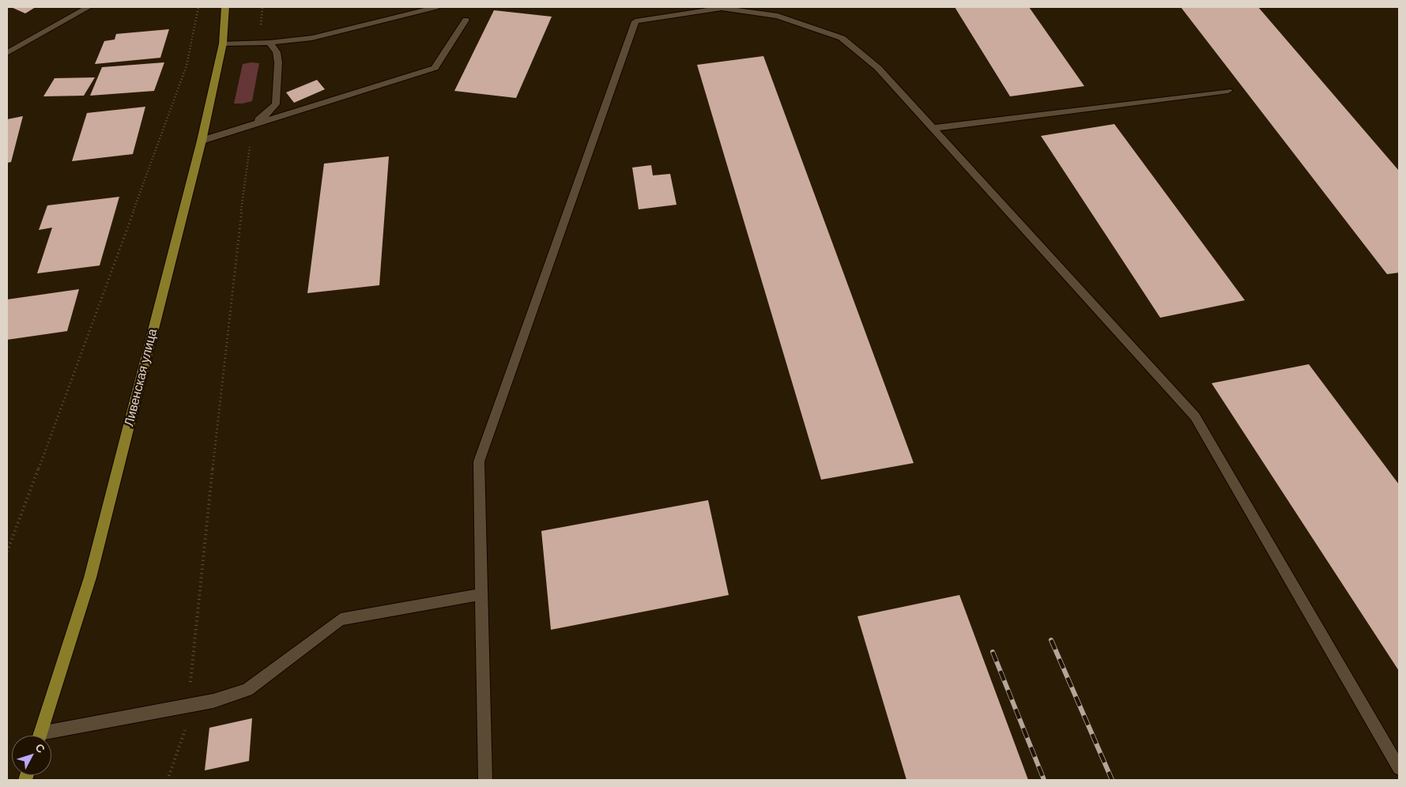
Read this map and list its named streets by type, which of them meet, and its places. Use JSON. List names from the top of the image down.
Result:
{
  "streets": {
    "main road": ["Ливенская улица"]
  },
  "north": "top right"
}
